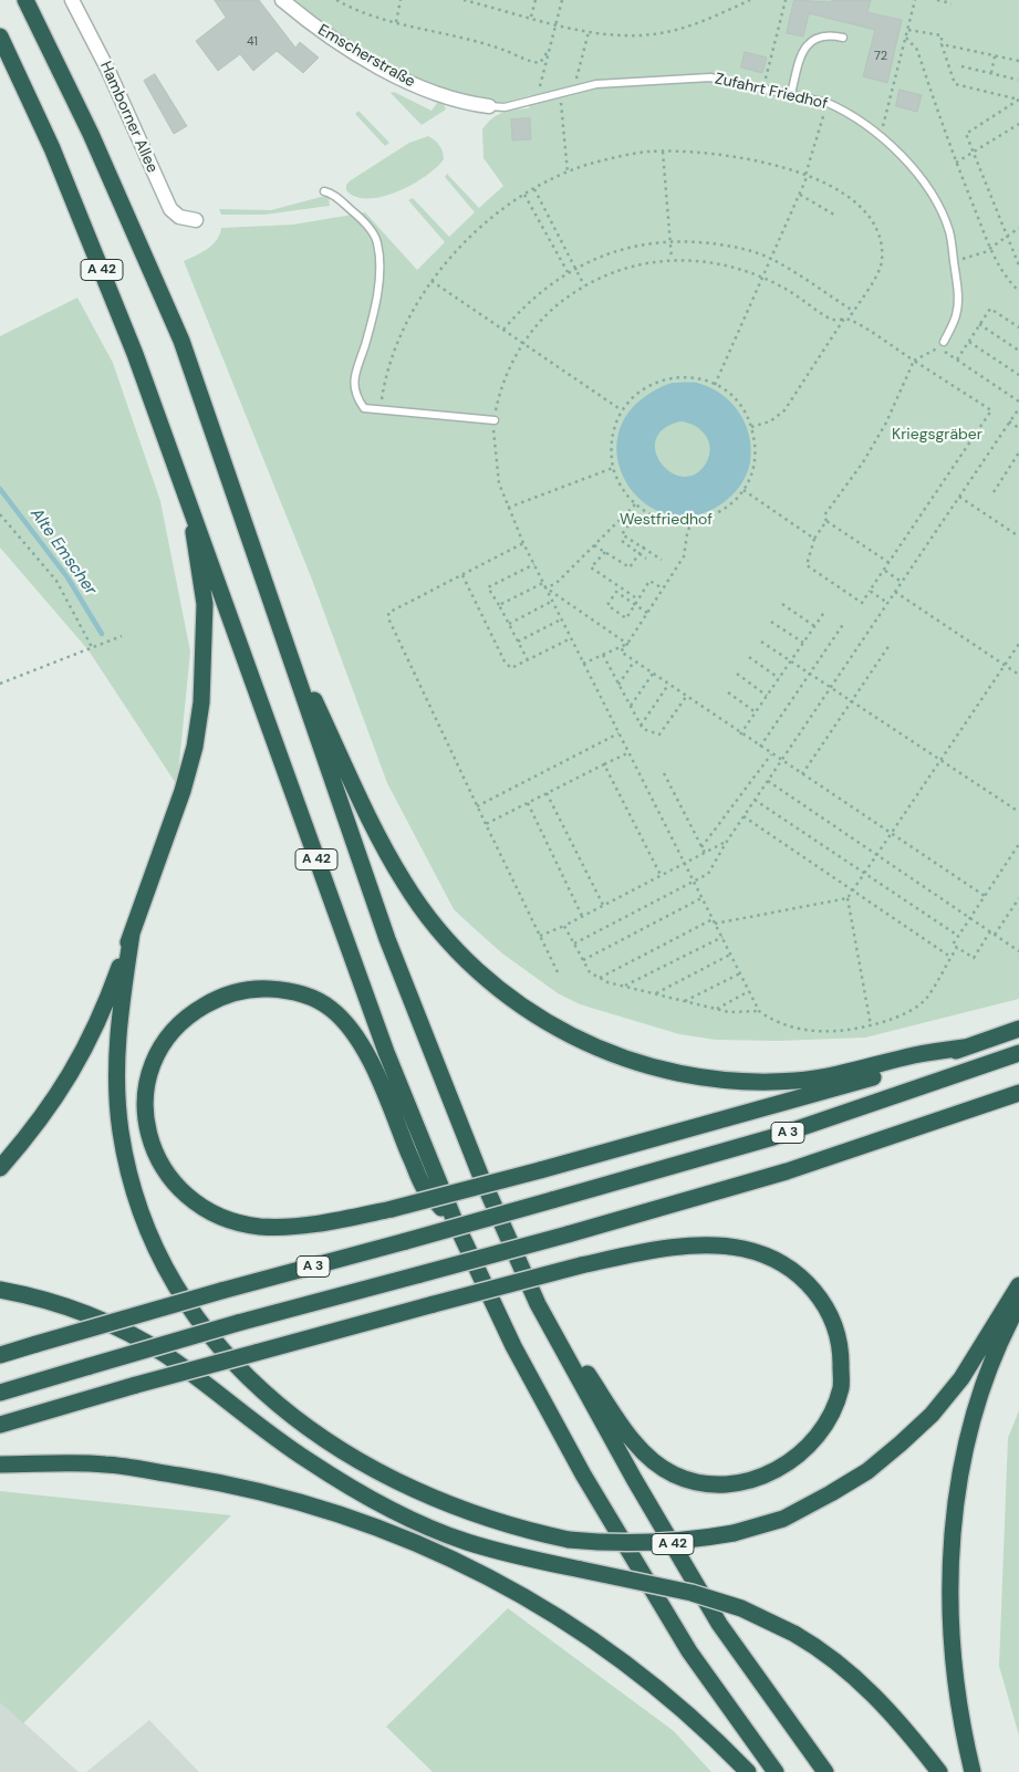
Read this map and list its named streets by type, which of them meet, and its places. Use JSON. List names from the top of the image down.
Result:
{
  "streets": {
    "highway": ["A 42", "A 3"],
    "street": ["Emscherstraße", "Hamborner Allee"],
    "lane": ["Zufahrt Friedhof"]
  },
  "crossings": [
    ["Emscherstraße", "Zufahrt Friedhof"]
  ],
  "water": ["Alte Emscher"],
  "parks": ["Kriegsgräber", "Westfriedhof"],
  "house_numbers": ["41", "72"]
}
